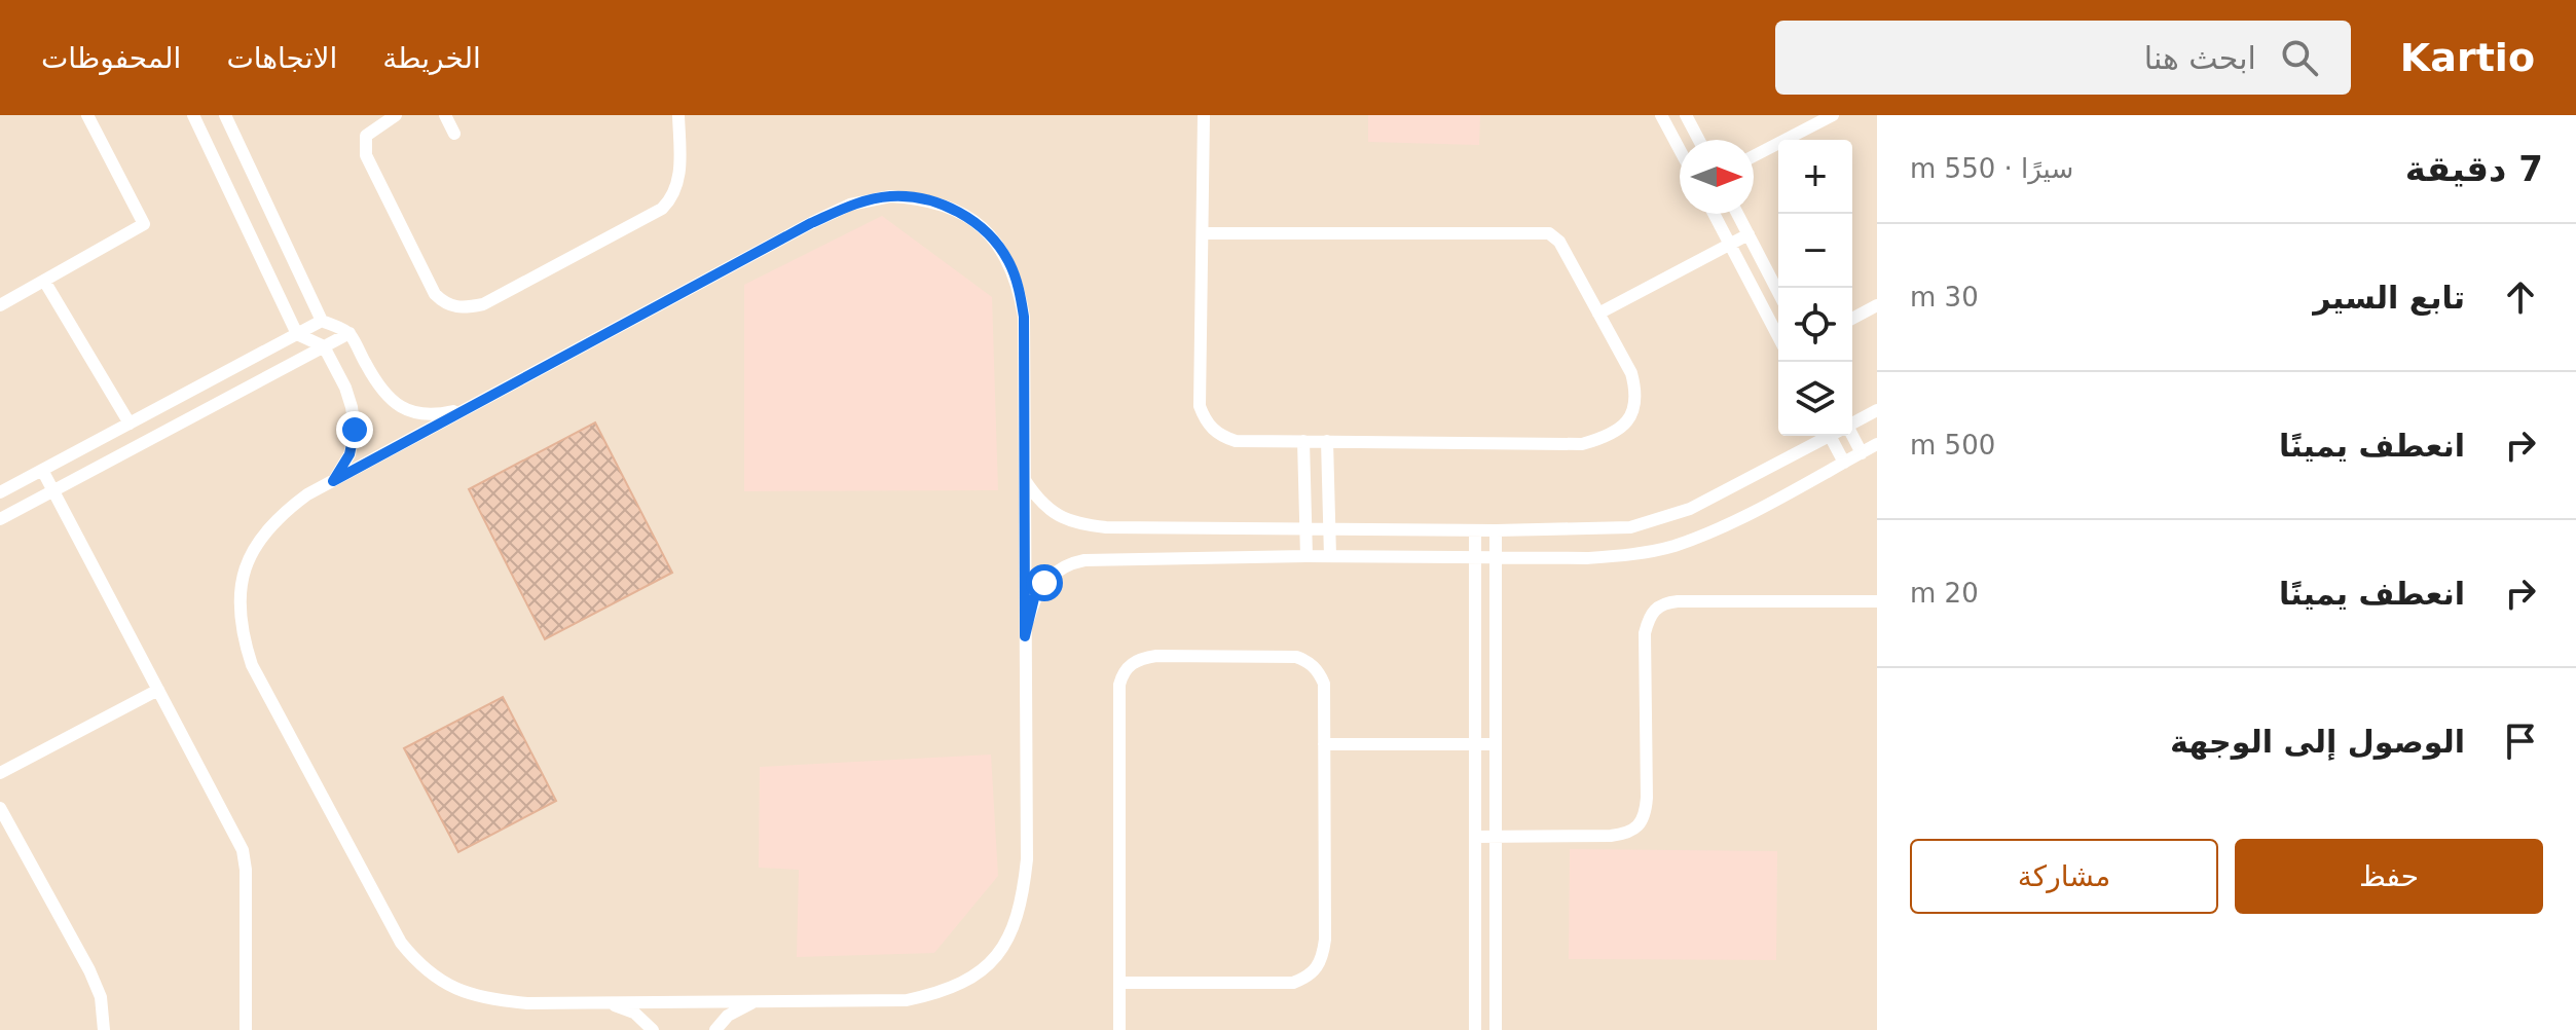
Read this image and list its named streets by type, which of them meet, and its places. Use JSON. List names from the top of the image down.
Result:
{
  "north": "right",
  "page": {
    "header": "Kartio",
    "search": "ابحث هنا",
    "nav": ["الخريطة", "الاتجاهات", "المحفوظات"],
    "heading": ["7 دقيقة", "سيرًا · 550 m"],
    "map_buttons": ["+", "−"],
    "list": [
      ["تابع السير", "30 m"],
      ["انعطف يمينًا", "500 m"],
      ["انعطف يمينًا", "20 m"],
      "الوصول إلى الوجهة"
    ],
    "buttons": ["حفظ", "مشاركة"]
  }
}
